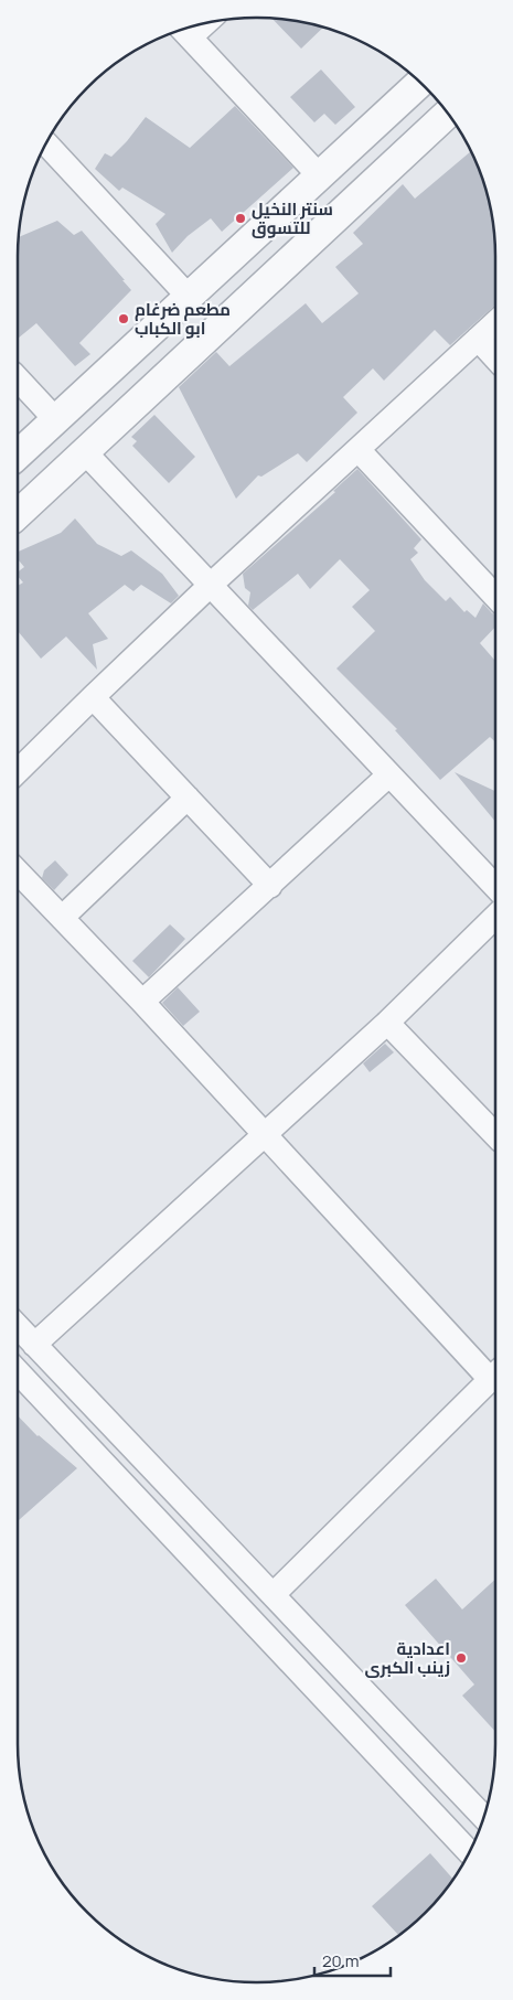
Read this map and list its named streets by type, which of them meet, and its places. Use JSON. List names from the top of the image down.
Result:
{
  "places": ["سنتر النخيل للتسوق", "مطعم ضرغام ابو الكباب", "اعدادية زينب الكبرى"],
  "scale_bar": "20 m"
}
